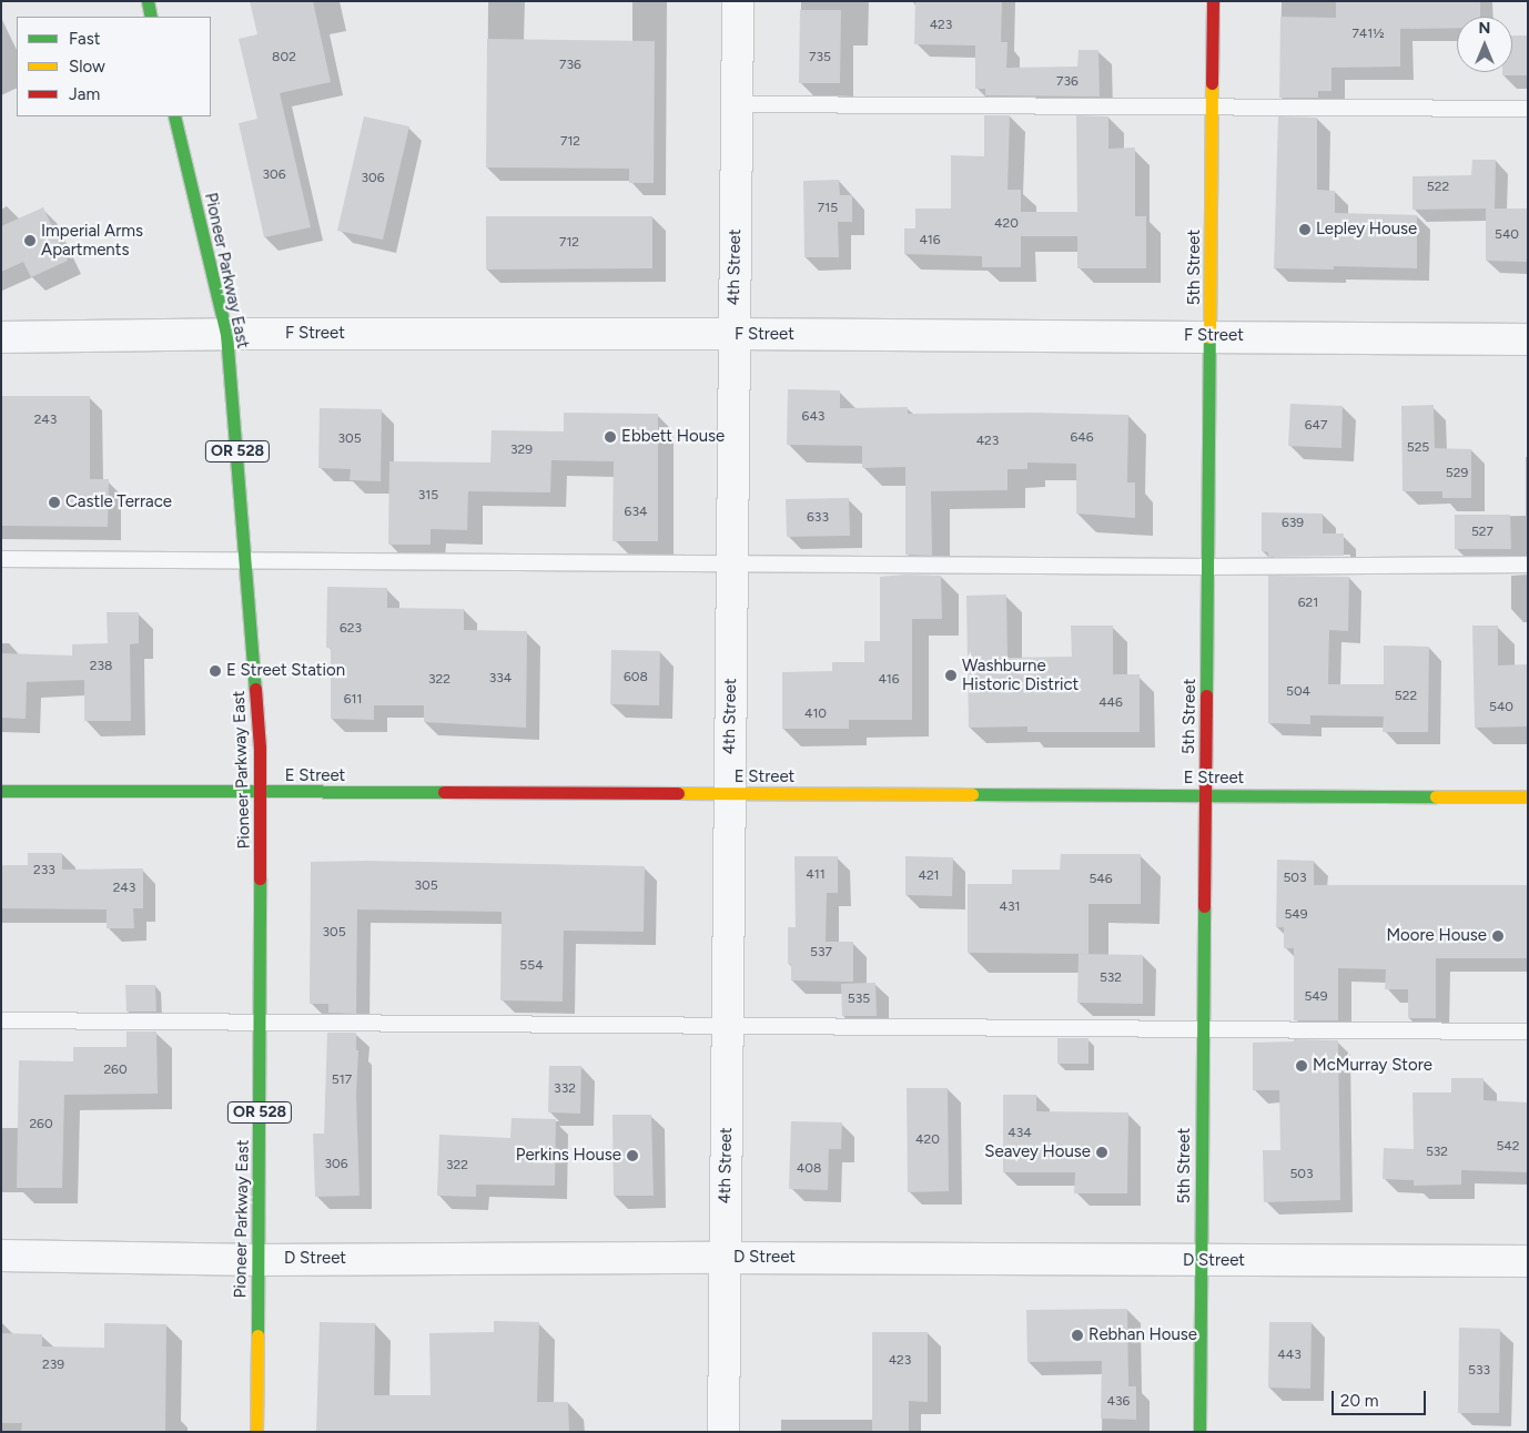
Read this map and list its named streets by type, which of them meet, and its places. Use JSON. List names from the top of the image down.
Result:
{
  "streets": {
    "street": [
      "4th Street",
      "5th Street",
      "Pioneer Parkway East",
      "F Street",
      "OR 528",
      "E Street",
      "D Street"
    ]
  },
  "crossings": [
    ["4th Street", "F Street"],
    ["4th Street", "E Street"],
    ["4th Street", "D Street"],
    ["5th Street", "F Street"],
    ["5th Street", "E Street"],
    ["5th Street", "D Street"],
    ["Pioneer Parkway East", "F Street"],
    ["Pioneer Parkway East", "E Street"],
    ["Pioneer Parkway East", "D Street"]
  ],
  "places": [
    "Lepley House",
    "Imperial Arms Apartments",
    "Ebbett House",
    "Castle Terrace",
    "E Street Station",
    "Washburne Historic District",
    "Moore House",
    "McMurray Store",
    "Seavey House",
    "Perkins House",
    "Rebhan House"
  ],
  "house_numbers": [
    "423",
    "741½",
    "802",
    "735",
    "736",
    "736",
    "712",
    "306",
    "306",
    "522",
    "715",
    "420",
    "540",
    "416",
    "712",
    "643",
    "243",
    "647",
    "646",
    "305",
    "423",
    "525",
    "329",
    "529",
    "315",
    "634",
    "633",
    "639",
    "527",
    "621",
    "623",
    "238",
    "608",
    "334",
    "322",
    "416",
    "504",
    "522",
    "611",
    "446",
    "540",
    "410",
    "233",
    "411",
    "421",
    "503",
    "546",
    "305",
    "243",
    "431",
    "549",
    "305",
    "537",
    "554",
    "532",
    "549",
    "535",
    "260",
    "517",
    "332",
    "260",
    "434",
    "420",
    "542",
    "532",
    "306",
    "322",
    "408",
    "503",
    "443",
    "423",
    "239",
    "533",
    "436"
  ],
  "legend": ["Fast", "Slow", "Jam"],
  "scale_bar": "20 m",
  "north": "top"
}
